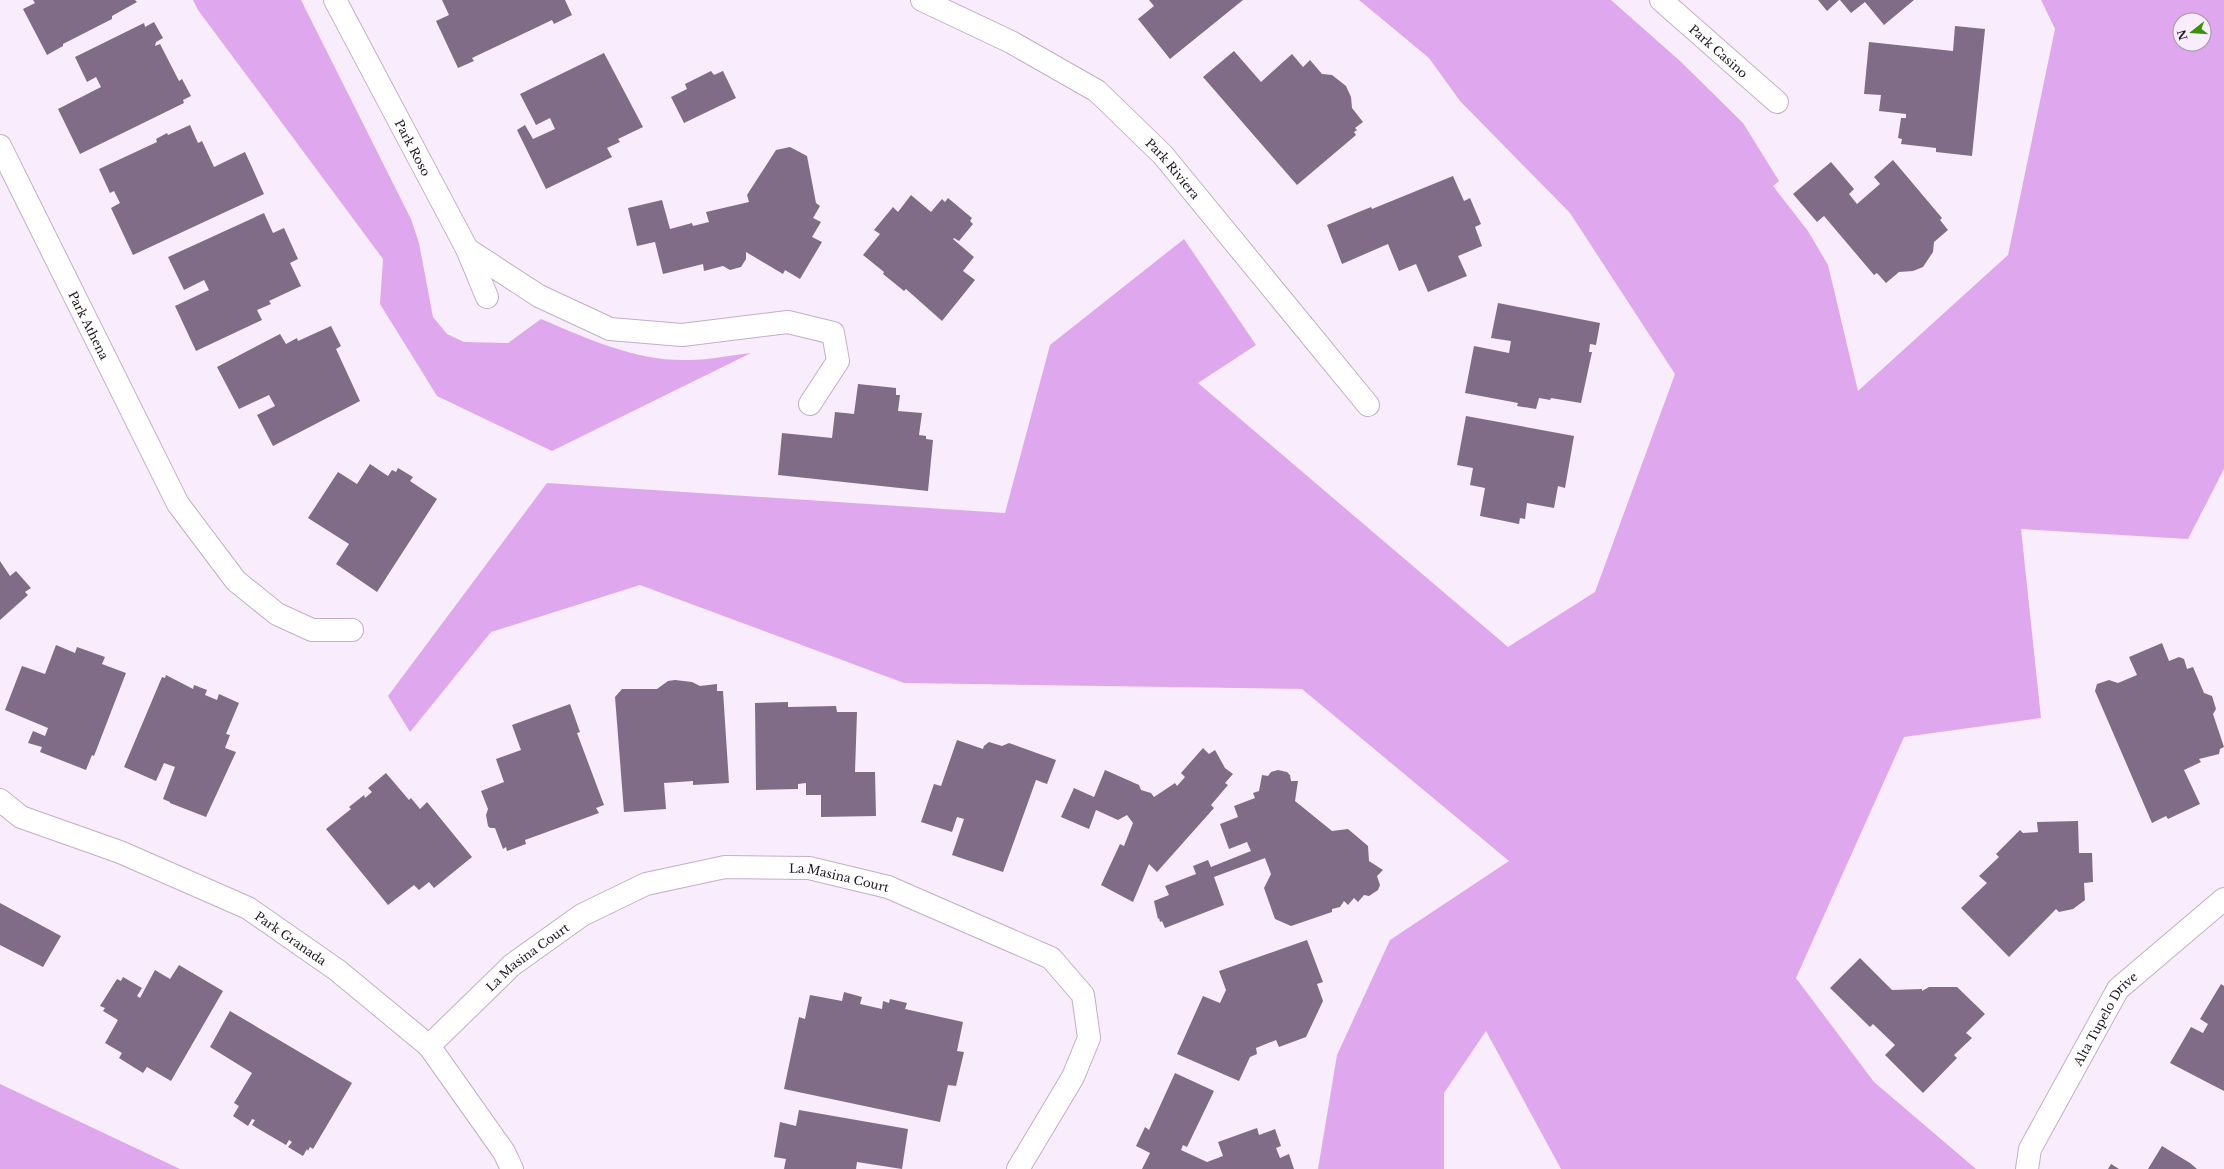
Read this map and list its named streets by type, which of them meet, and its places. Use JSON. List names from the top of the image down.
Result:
{
  "streets": {
    "street": [
      "Park Casino",
      "Park Roso",
      "Park Riviera",
      "Park Athena",
      "La Masina Court",
      "Park Granada",
      "Alta Tupelo Drive"
    ]
  },
  "crossings": [
    ["La Masina Court", "Park Granada"]
  ],
  "north": "left"
}
